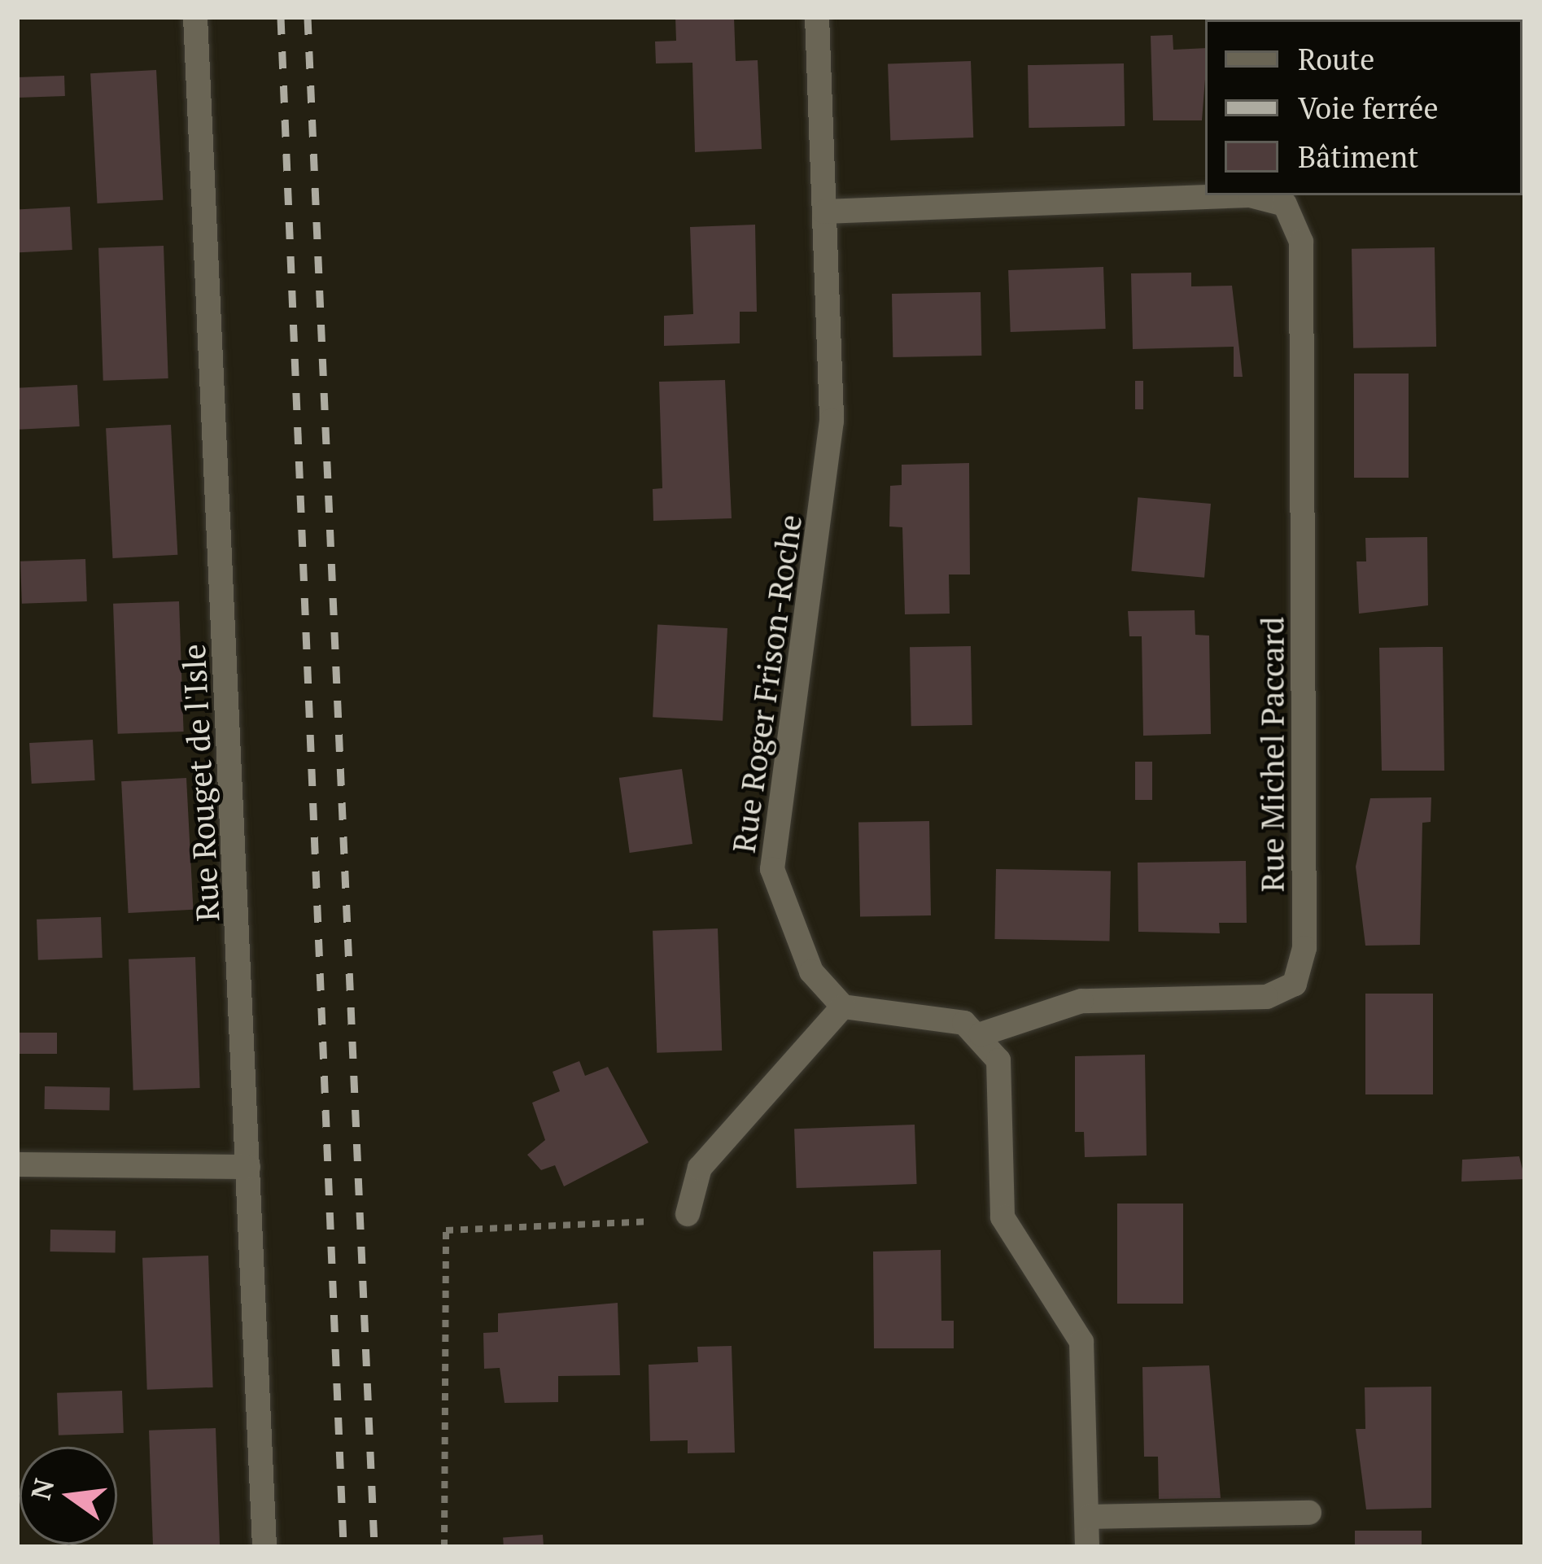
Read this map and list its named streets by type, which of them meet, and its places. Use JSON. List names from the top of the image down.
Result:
{
  "streets": {
    "street": ["Rue Roger Frison-Roche", "Rue Michel Paccard", "Rue Rouget de l'Isle"]
  },
  "crossings": [
    ["Rue Roger Frison-Roche", "Rue Michel Paccard"]
  ],
  "legend": ["Route", "Voie ferrée", "Bâtiment"],
  "north": "left"
}
